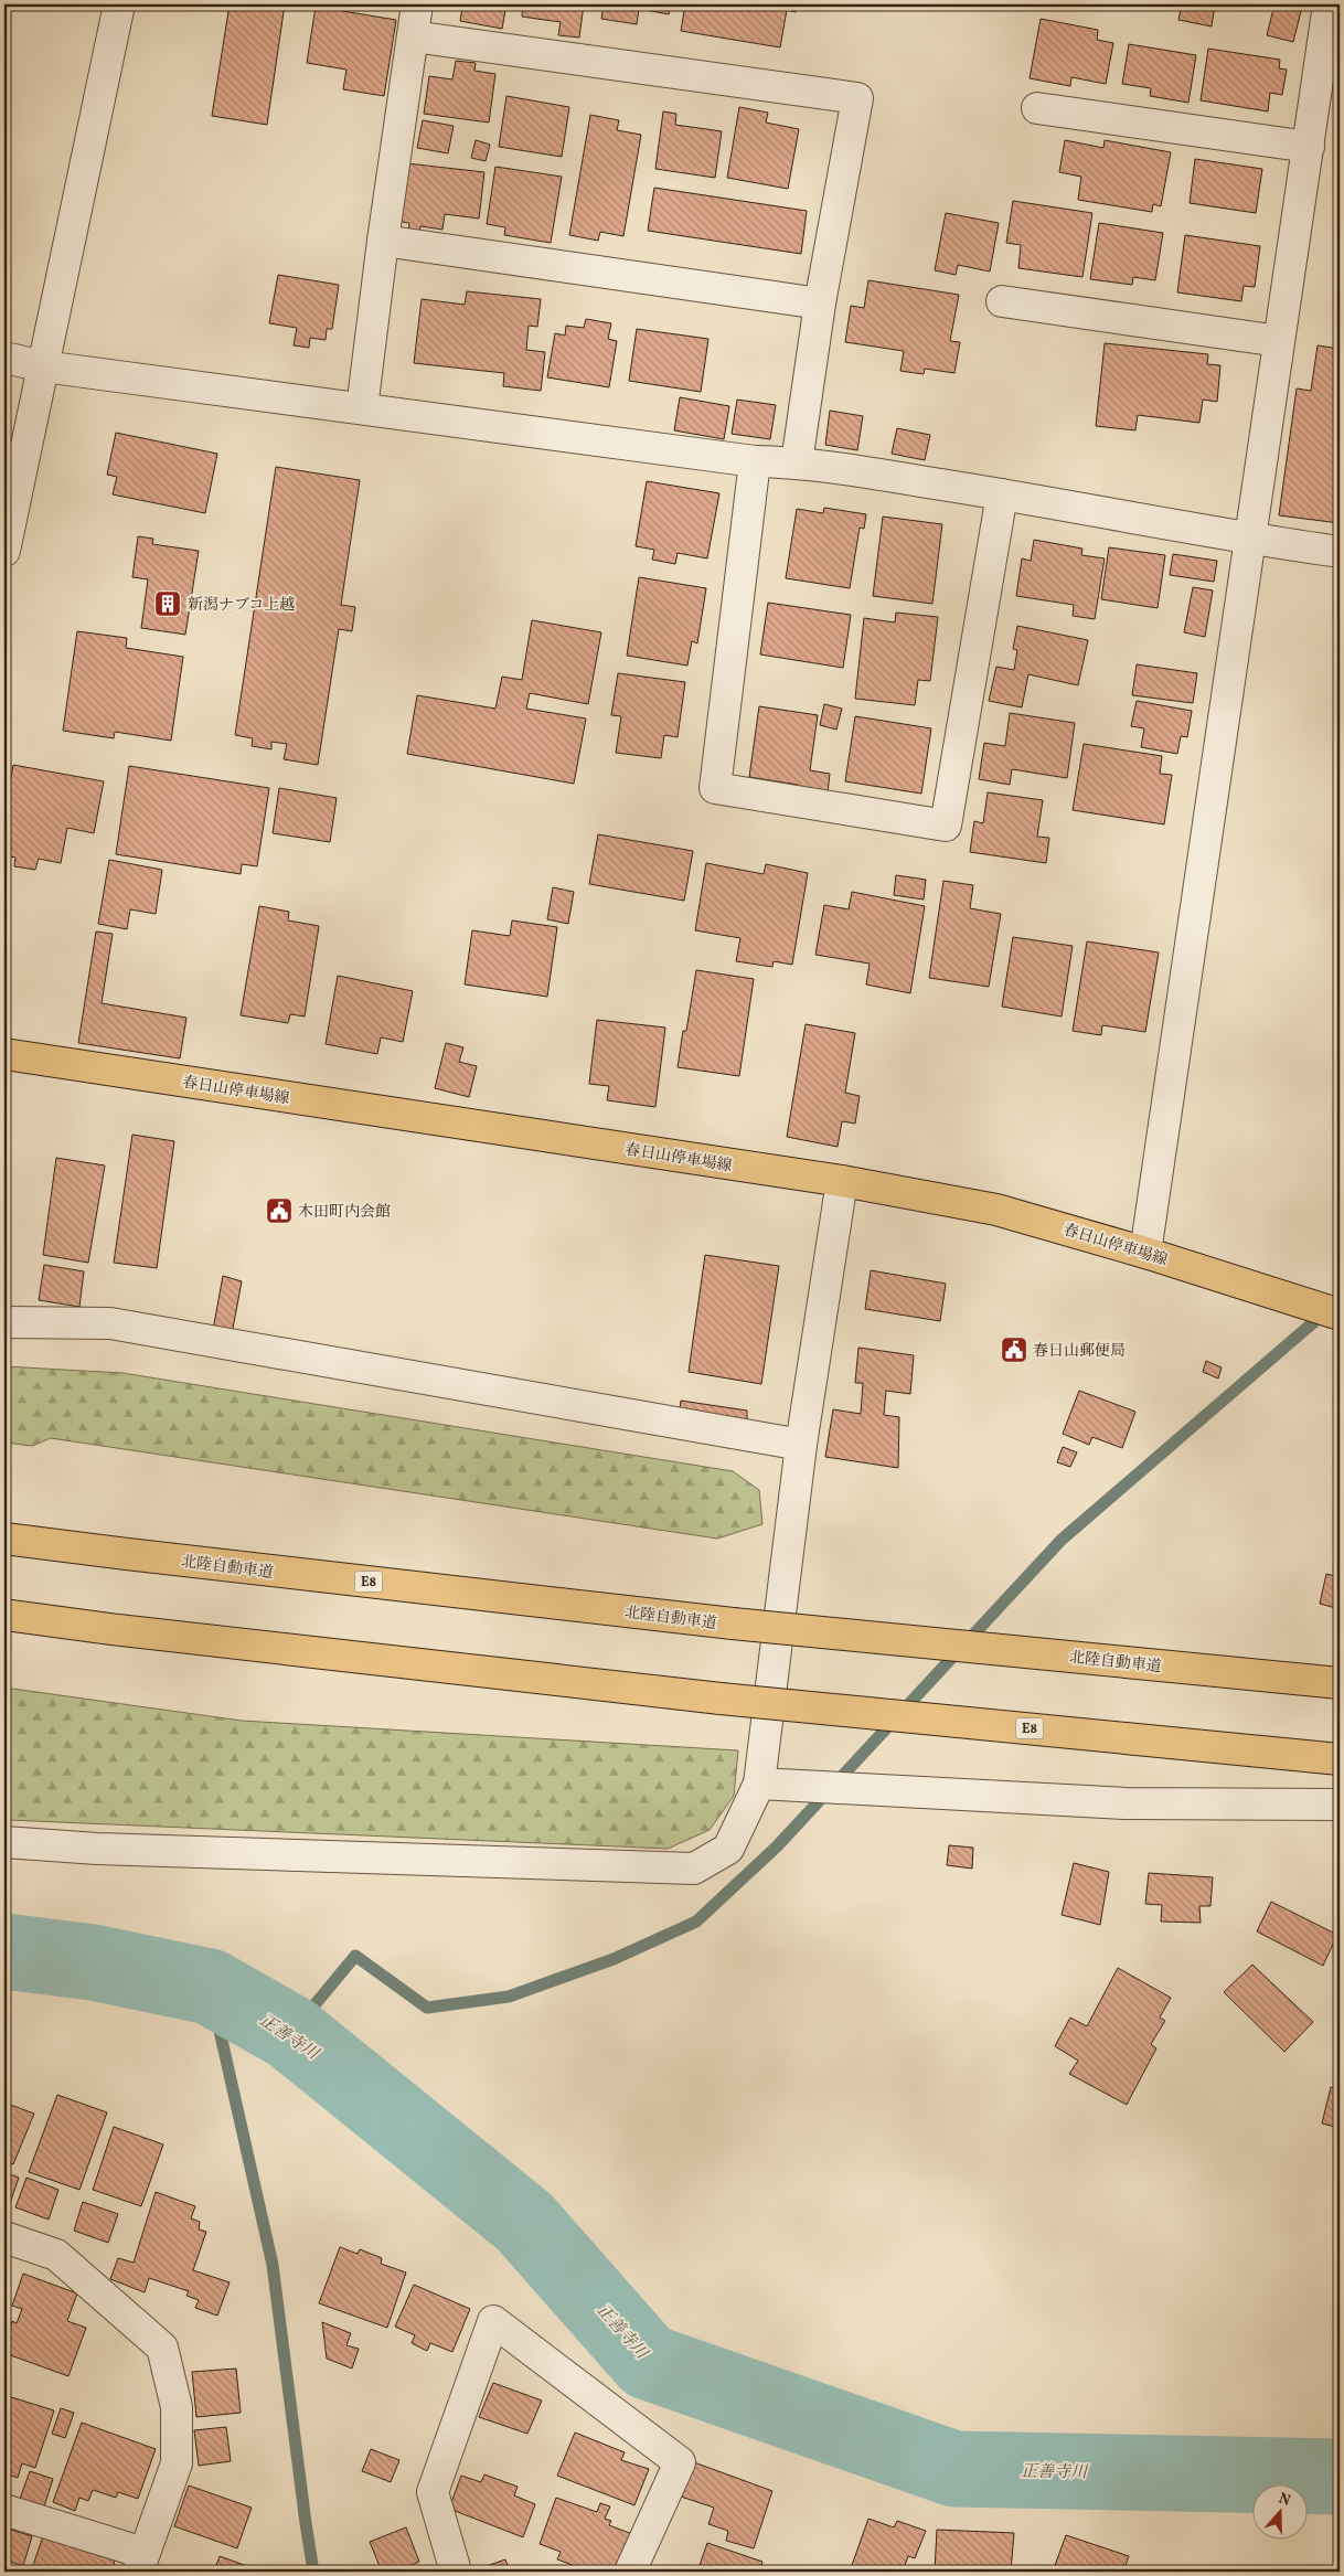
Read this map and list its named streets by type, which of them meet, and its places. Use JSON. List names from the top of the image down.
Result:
{
  "streets": {
    "main road": ["春日山停車場線", "北陸自動車道", "E8"]
  },
  "water": ["正善寺川"],
  "places": {
    "building": ["新潟ナブコ上越"],
    "public building": ["木田町内会館", "春日山郵便局"]
  },
  "north": "top"
}
